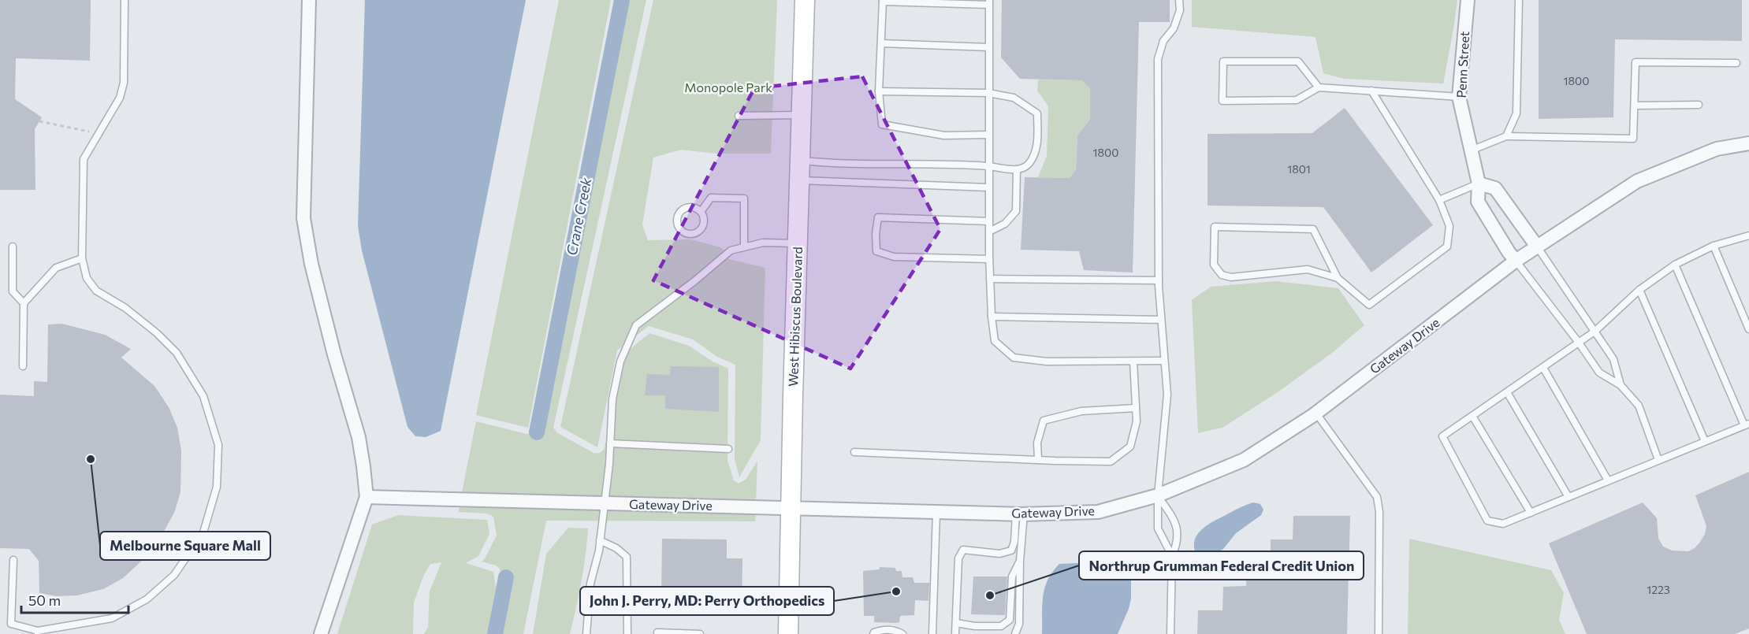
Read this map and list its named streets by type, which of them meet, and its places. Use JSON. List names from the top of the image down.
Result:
{
  "streets": {
    "street": ["Penn Street", "West Hibiscus Boulevard", "Gateway Drive"]
  },
  "crossings": [
    ["Penn Street", "Gateway Drive"],
    ["West Hibiscus Boulevard", "Gateway Drive"]
  ],
  "water": ["Crane Creek"],
  "parks": ["Monopole Park"],
  "places": ["Melbourne Square Mall", "John J. Perry, MD: Perry Orthopedics", "Northrup Grumman Federal Credit Union"],
  "house_numbers": [
    "1800",
    "1800",
    "1801",
    "1223"
  ],
  "scale_bar": "50 m"
}
